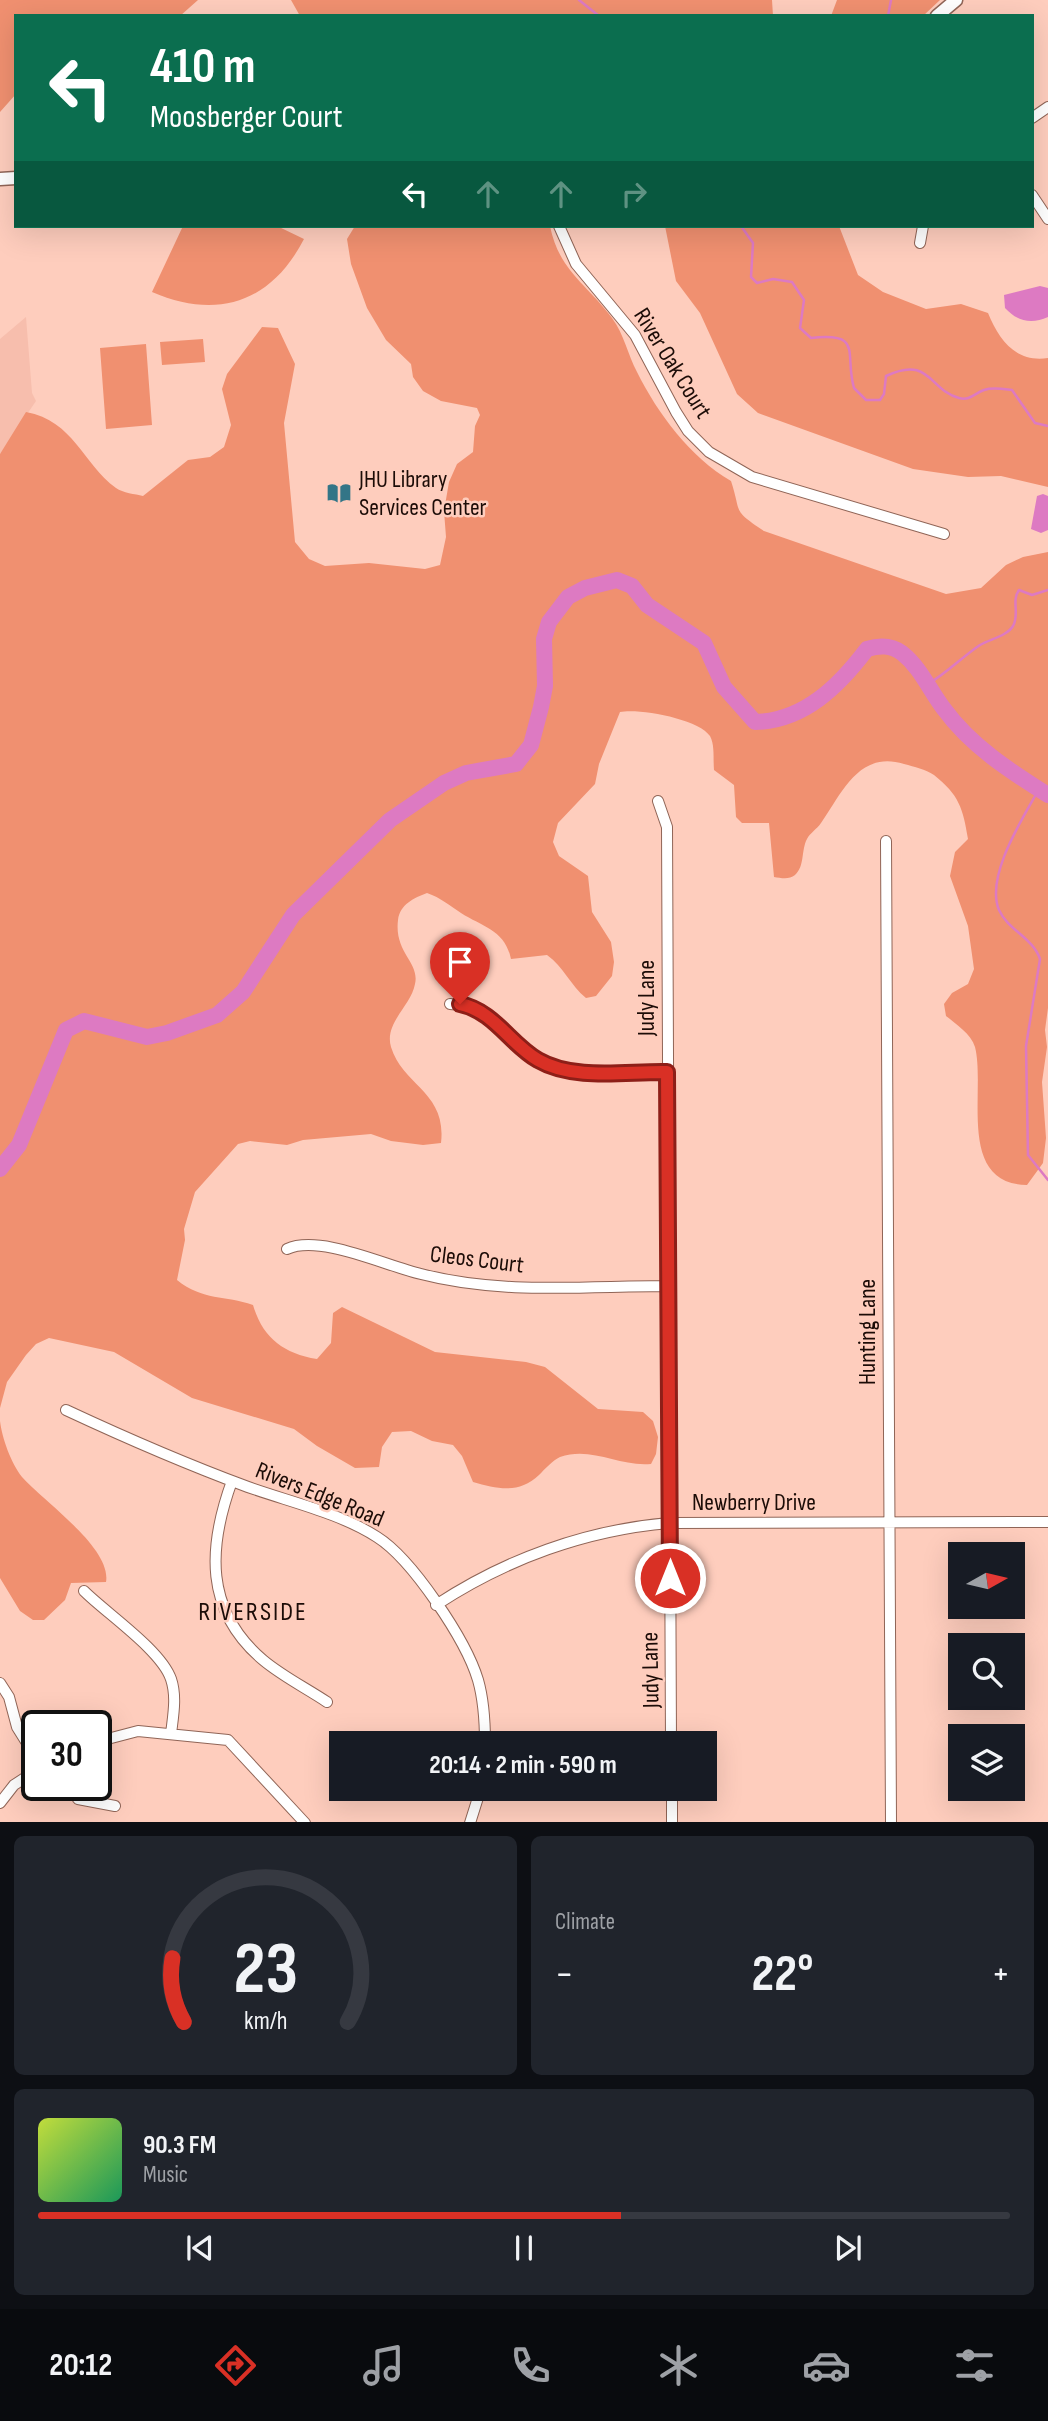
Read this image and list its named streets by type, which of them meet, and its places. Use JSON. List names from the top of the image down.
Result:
{
  "streets": {
    "street": [
      "River Oak Court",
      "Judy Lane",
      "Cleos Court",
      "Hunting Lane",
      "Rivers Edge Road",
      "Newberry Drive"
    ]
  },
  "crossings": [
    ["Judy Lane", "Cleos Court"],
    ["Judy Lane", "Newberry Drive"],
    ["Hunting Lane", "Newberry Drive"],
    ["Rivers Edge Road", "Newberry Drive"]
  ],
  "districts": ["RIVERSIDE"],
  "places": {
    "library": ["JHU Library Services Center"]
  },
  "north": "right",
  "page": {
    "turn": ["410 m", "Moosberger Court"],
    "limit": "30",
    "trip": "20:14 · 2 min · 590 m",
    "tile": "Climate",
    "heat": ["−", "22°", "+"],
    "song": ["90.3 FM", "Music"],
    "tabs": "20:12",
    "gauge": ["23", "km/h"]
  }
}
